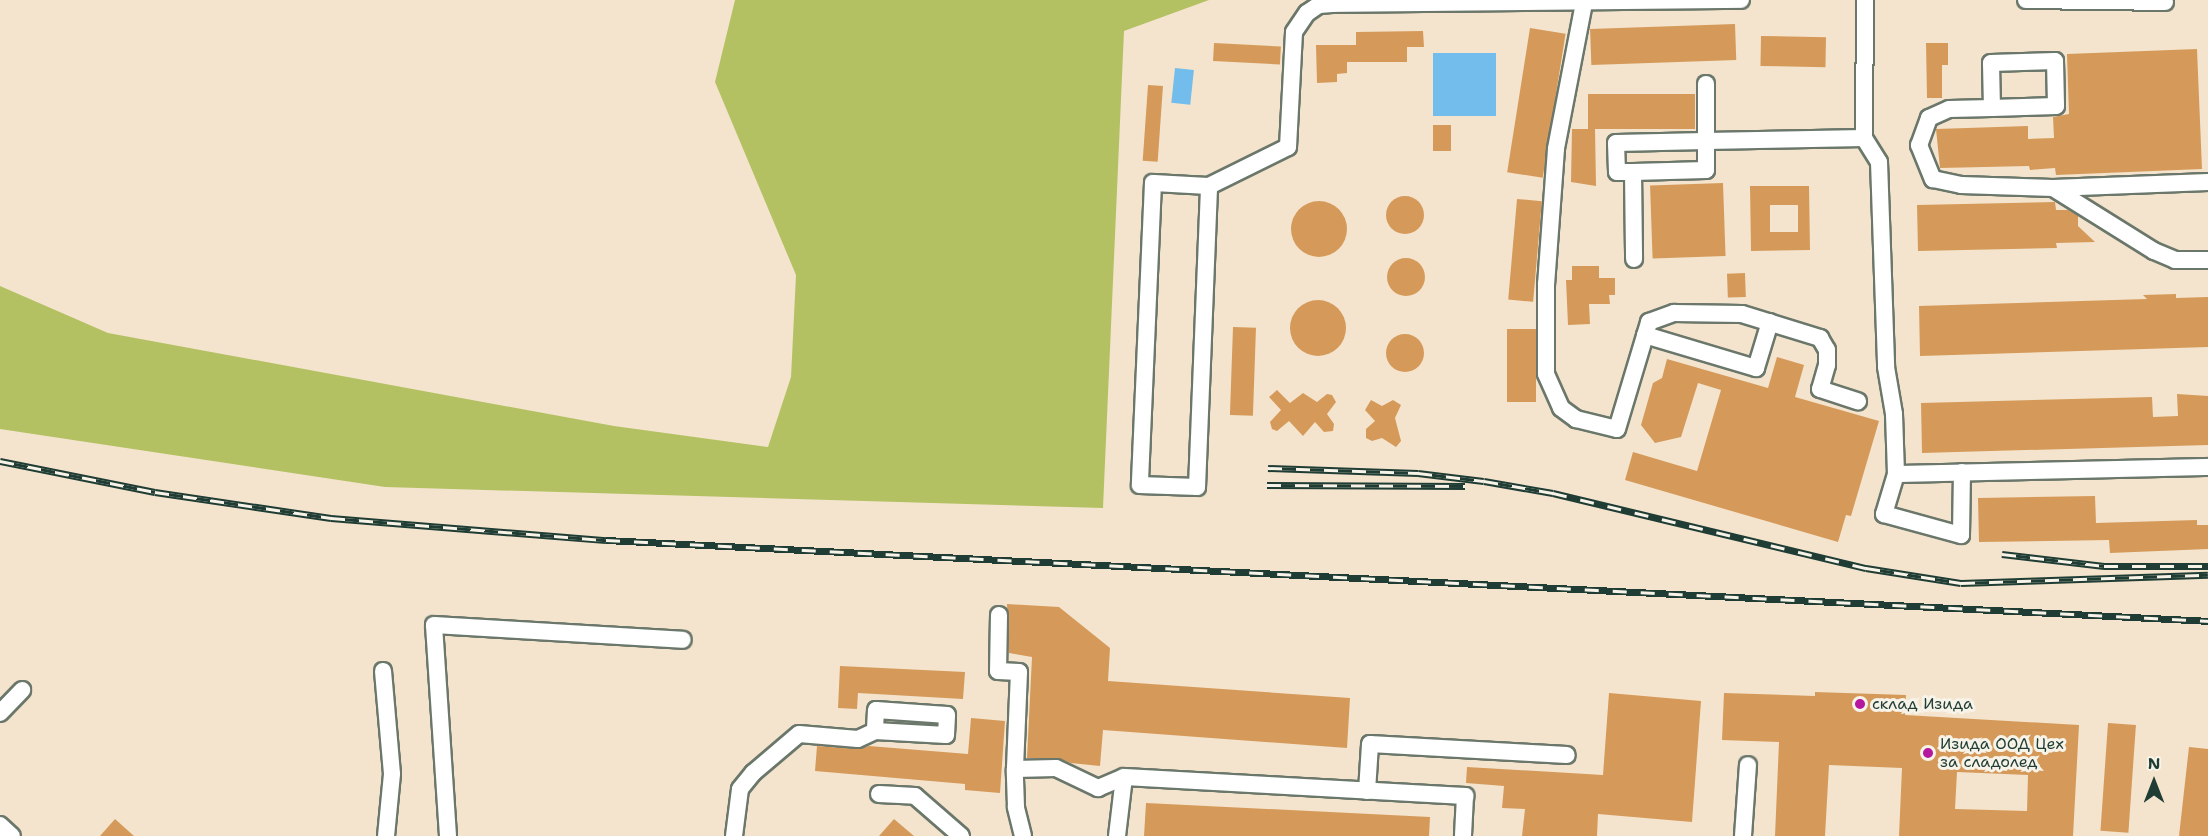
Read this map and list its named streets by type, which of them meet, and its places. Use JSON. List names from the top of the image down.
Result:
{
  "places": ["склад Изида", "Изида ООД Цех за сладолед"],
  "north": "top"
}
